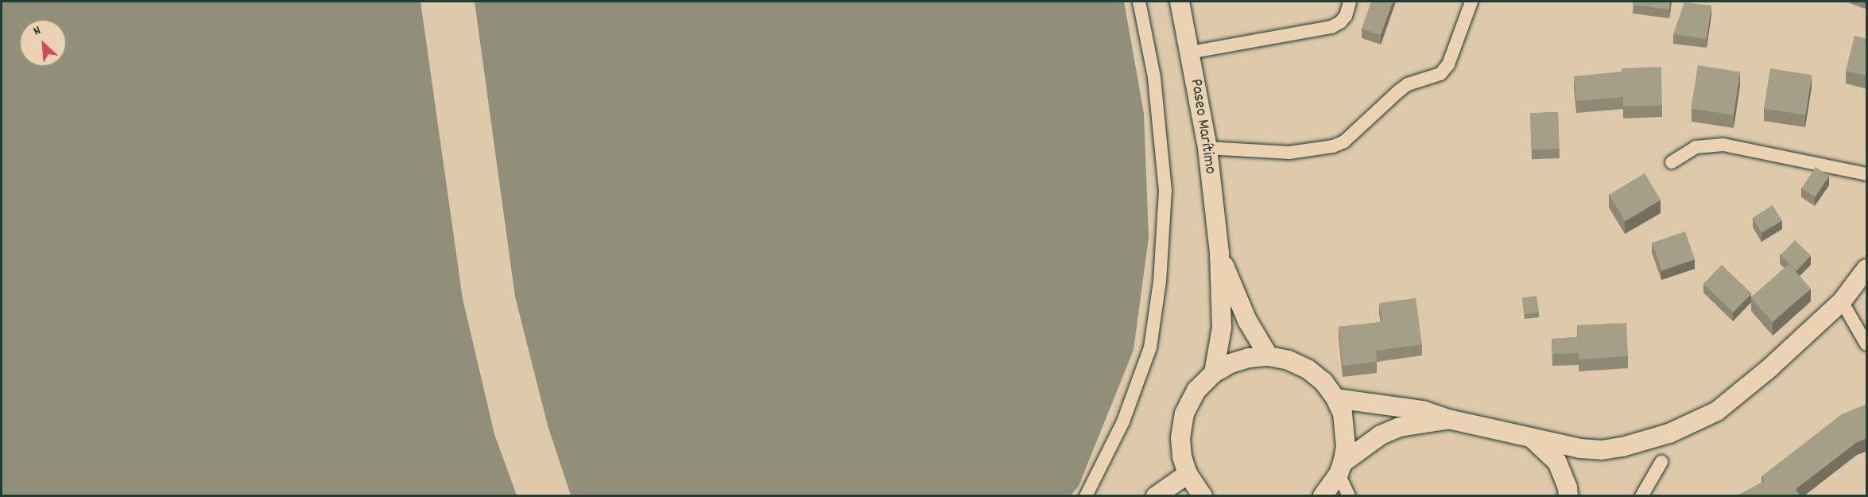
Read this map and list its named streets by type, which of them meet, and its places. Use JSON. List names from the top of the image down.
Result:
{
  "streets": {
    "main road": ["Paseo Marítimo"]
  },
  "north": "top left"
}
